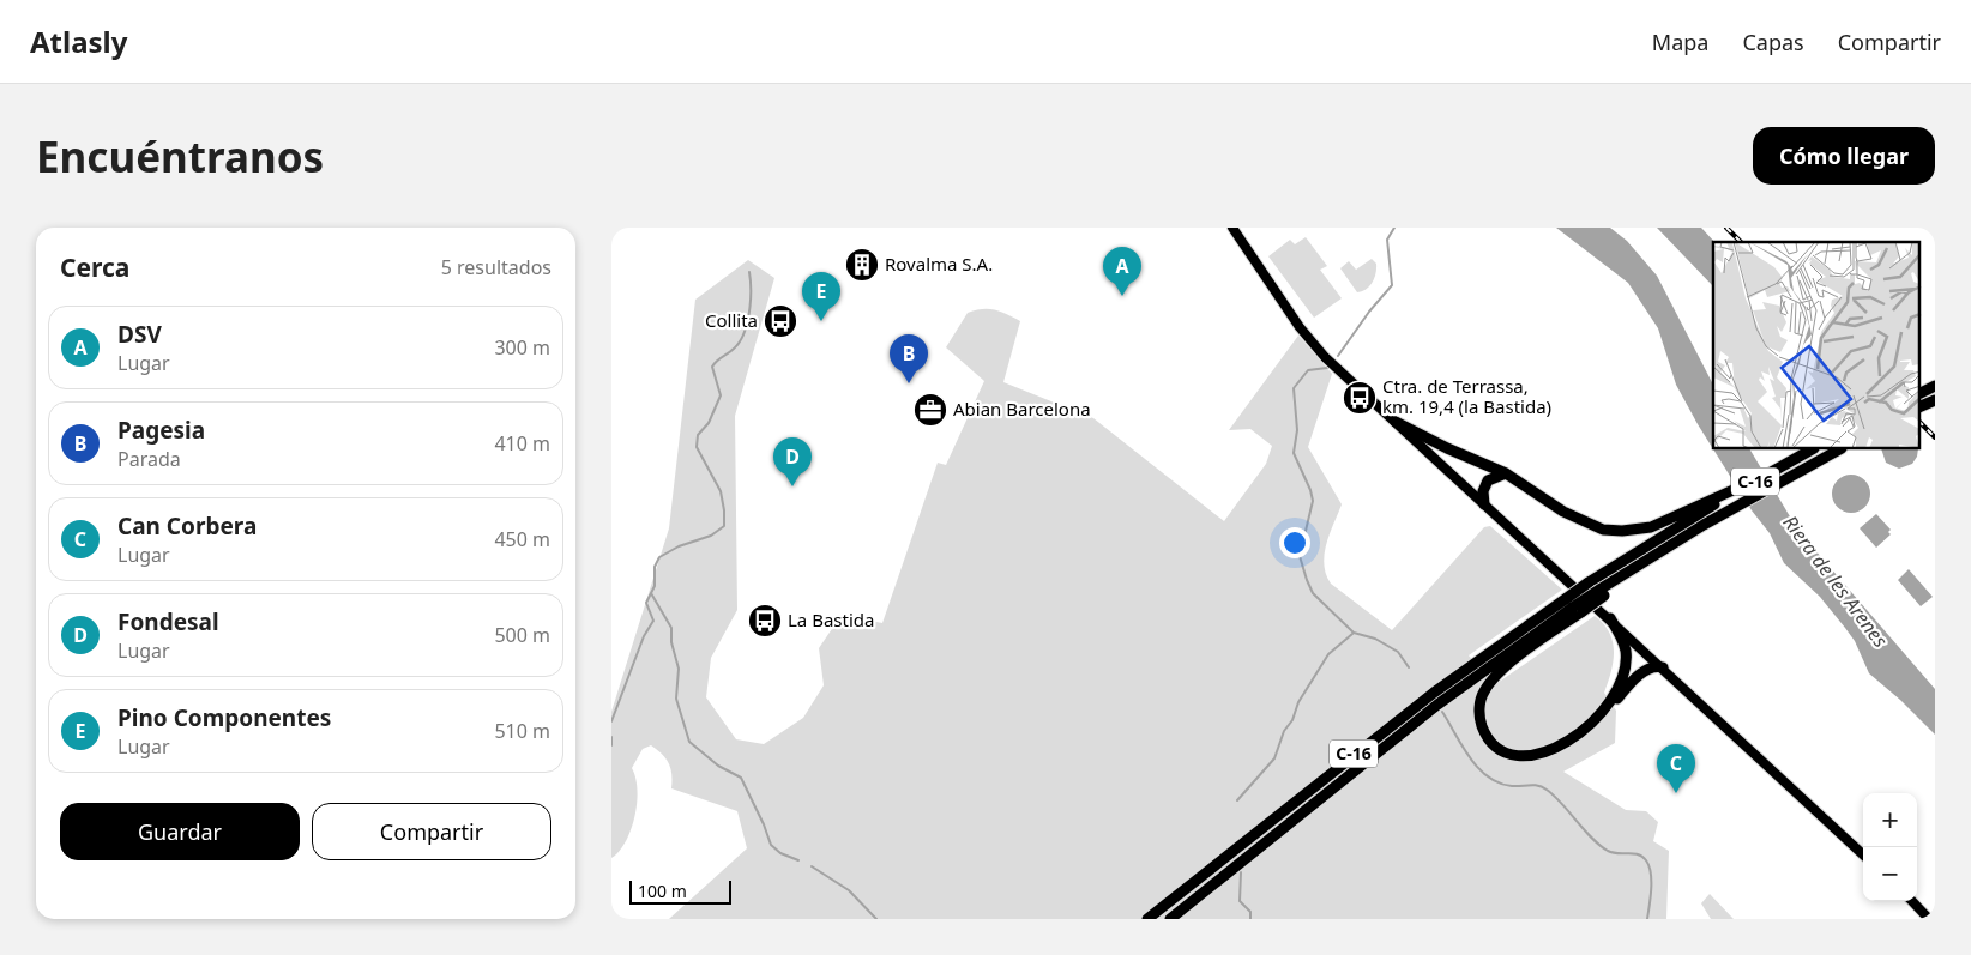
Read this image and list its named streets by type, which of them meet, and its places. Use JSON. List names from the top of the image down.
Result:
{
  "streets": {
    "highway": ["C-16"]
  },
  "water": ["Riera de les Arenes"],
  "places": {
    "building": ["Rovalma S.A."],
    "bus stop": ["Collita", "Ctra. de Terrassa, km. 19,4 (la Bastida)", "La Bastida"],
    "office": ["Abian Barcelona"]
  },
  "scale_bar": "100 m",
  "page": {
    "header": "Atlasly",
    "nav": ["Mapa", "Capas", "Compartir"],
    "buttons": [
      "Cómo llegar",
      ["Guardar", "Compartir"]
    ],
    "title": "Encuéntranos",
    "heading": ["Cerca", "5 resultados"],
    "pins": [
      "A",
      "E",
      "B",
      "D",
      "C"
    ],
    "list": [
      {
        "mark": "A",
        "name": "DSV",
        "note": "Lugar",
        "value": "300 m"
      },
      {
        "mark": "B",
        "name": "Pagesia",
        "note": "Parada",
        "value": "410 m"
      },
      {
        "mark": "C",
        "name": "Can Corbera",
        "note": "Lugar",
        "value": "450 m"
      },
      {
        "mark": "D",
        "name": "Fondesal",
        "note": "Lugar",
        "value": "500 m"
      },
      {
        "mark": "E",
        "name": "Pino Componentes",
        "note": "Lugar",
        "value": "510 m"
      }
    ],
    "map_buttons": ["+", "−"],
    "scale": "100 m"
  }
}
